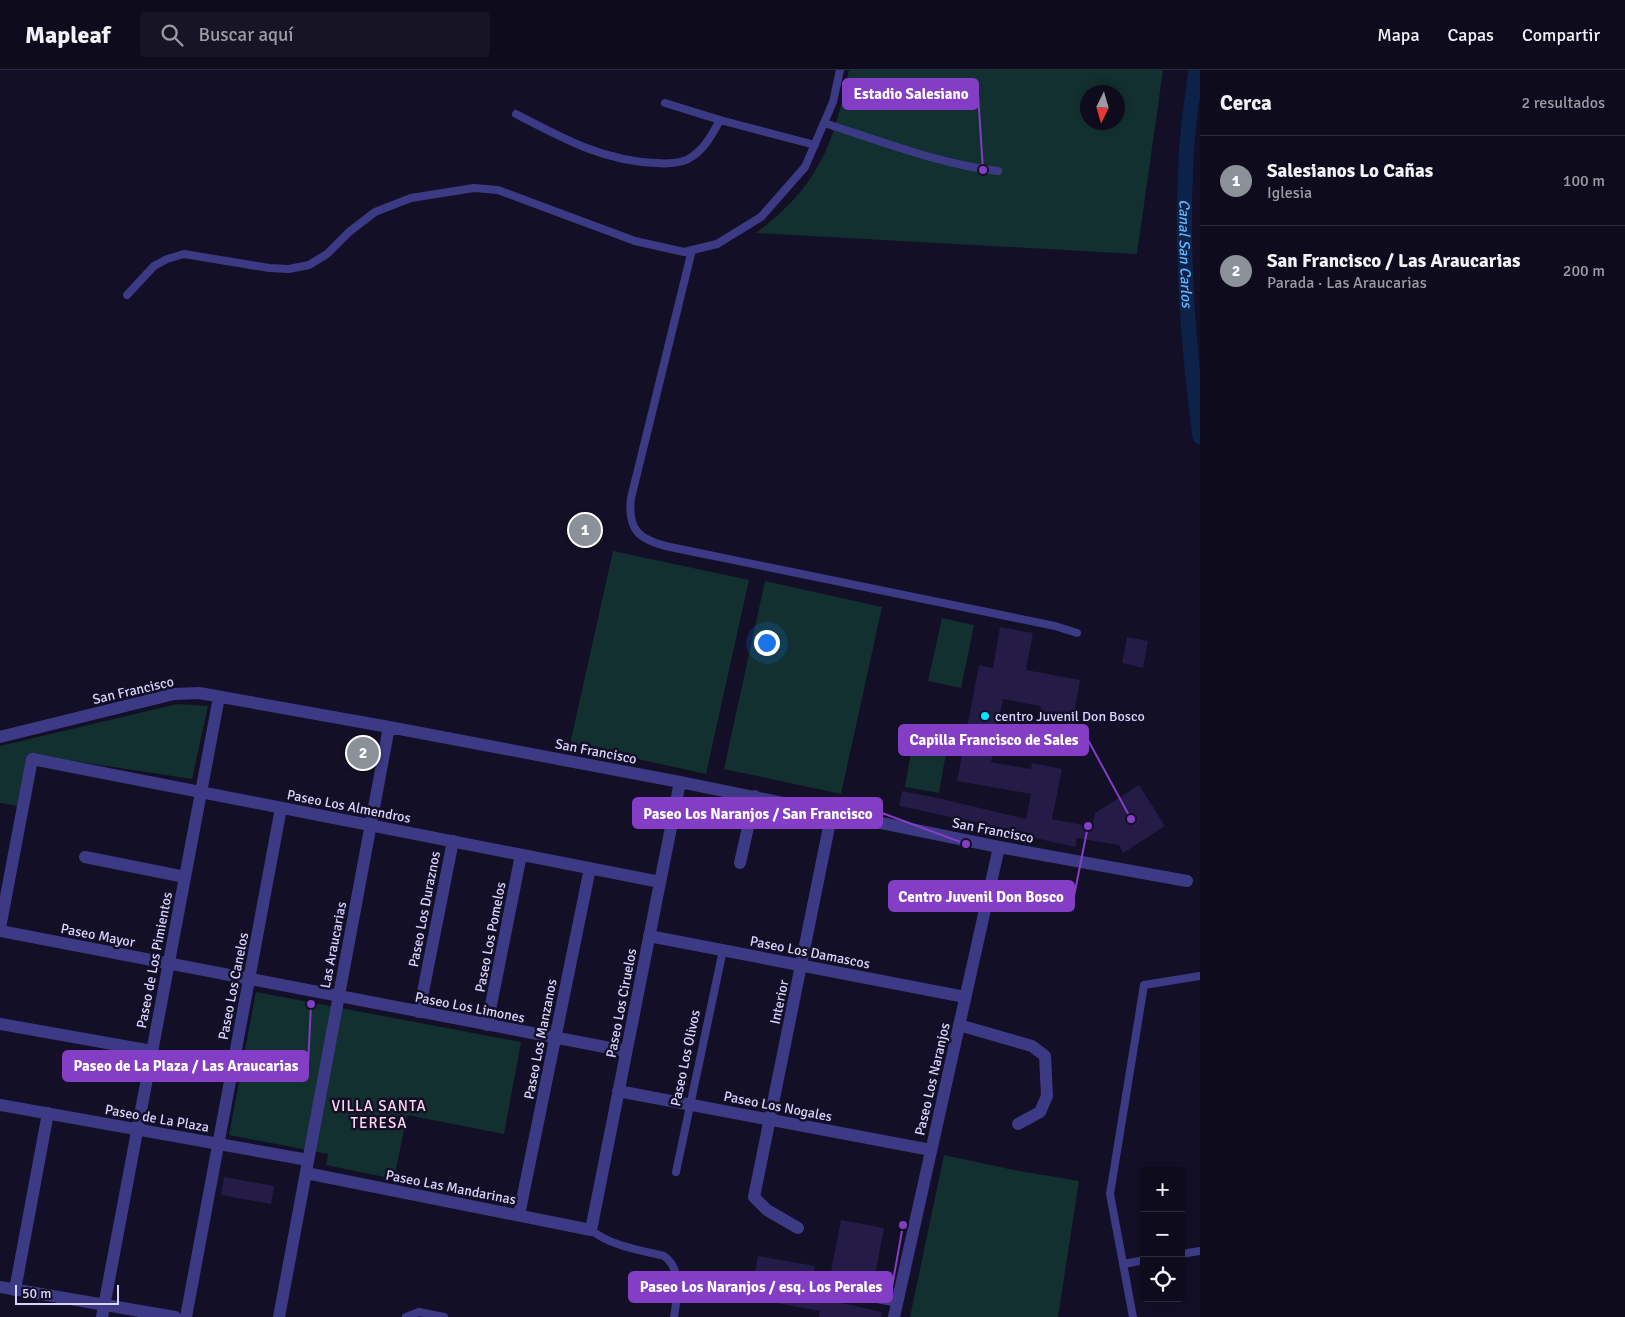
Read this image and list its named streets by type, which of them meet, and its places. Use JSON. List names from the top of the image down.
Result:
{
  "streets": {
    "street": [
      "San Francisco",
      "Paseo Los Almendros",
      "Paseo Los Duraznos",
      "Paseo Mayor",
      "Paseo Los Pomelos",
      "Las Araucarias",
      "Paseo Los Damascos",
      "Paseo de Los Pimientos",
      "Paseo Los Canelos",
      "Interior",
      "Paseo Los Ciruelos",
      "Paseo Los Limones",
      "Paseo Los Manzanos",
      "Paseo Los Naranjos",
      "Paseo Los Nogales",
      "Paseo de La Plaza",
      "Paseo Las Mandarinas"
    ],
    "lane": ["Paseo Los Olivos"]
  },
  "crossings": [
    ["San Francisco", "Las Araucarias"],
    ["San Francisco", "Paseo de Los Pimientos"],
    ["San Francisco", "Interior"],
    ["San Francisco", "Paseo Los Ciruelos"],
    ["San Francisco", "Paseo Los Naranjos"],
    ["Paseo Los Almendros", "Paseo Los Duraznos"],
    ["Paseo Los Almendros", "Paseo Mayor"],
    ["Paseo Los Almendros", "Paseo Los Pomelos"],
    ["Paseo Los Almendros", "Las Araucarias"],
    ["Paseo Los Almendros", "Paseo de Los Pimientos"],
    ["Paseo Los Almendros", "Paseo Los Canelos"],
    ["Paseo Los Almendros", "Paseo Los Ciruelos"],
    ["Paseo Los Almendros", "Paseo Los Manzanos"],
    ["Paseo Los Duraznos", "Paseo Los Limones"],
    ["Paseo Mayor", "Las Araucarias"],
    ["Paseo Mayor", "Paseo de Los Pimientos"],
    ["Paseo Mayor", "Paseo Los Canelos"],
    ["Paseo Mayor", "Paseo Los Limones"],
    ["Paseo Los Pomelos", "Paseo Los Limones"],
    ["Las Araucarias", "Paseo Los Limones"],
    ["Las Araucarias", "Paseo de La Plaza"],
    ["Las Araucarias", "Paseo Las Mandarinas"],
    ["Paseo Los Damascos", "Interior"],
    ["Paseo Los Damascos", "Paseo Los Ciruelos"],
    ["Paseo Los Damascos", "Paseo Los Olivos"],
    ["Paseo Los Damascos", "Paseo Los Naranjos"],
    ["Paseo de Los Pimientos", "Paseo de La Plaza"],
    ["Paseo Los Canelos", "Paseo de La Plaza"],
    ["Interior", "Paseo Los Nogales"],
    ["Paseo Los Ciruelos", "Paseo Los Limones"],
    ["Paseo Los Ciruelos", "Paseo Los Nogales"],
    ["Paseo Los Ciruelos", "Paseo Las Mandarinas"],
    ["Paseo Los Limones", "Paseo Los Manzanos"],
    ["Paseo Los Manzanos", "Paseo Las Mandarinas"],
    ["Paseo Los Olivos", "Paseo Los Nogales"],
    ["Paseo Los Naranjos", "Paseo Los Nogales"],
    ["Paseo de La Plaza", "Paseo Las Mandarinas"]
  ],
  "districts": ["VILLA SANTA TERESA"],
  "water": ["Canal San Carlos"],
  "places": [
    "Estadio Salesiano",
    "centro Juvenil Don Bosco",
    "Capilla Francisco de Sales",
    "Centro Juvenil Don Bosco",
    "Paseo Los Naranjos / San Francisco",
    "Paseo de La Plaza / Las Araucarias",
    "Paseo Los Naranjos / esq. Los Perales"
  ],
  "scale_bar": "50 m",
  "north": "bottom",
  "page": {
    "header": "Mapleaf",
    "search": "Buscar aquí",
    "nav": ["Mapa", "Capas", "Compartir"],
    "heading": ["Cerca", "2 resultados"],
    "list": [
      {
        "mark": "1",
        "name": "Salesianos Lo Cañas",
        "note": "Iglesia",
        "value": "100 m"
      },
      {
        "mark": "2",
        "name": "San Francisco / Las Araucarias",
        "note": "Parada · Las Araucarias",
        "value": "200 m"
      }
    ],
    "pins": ["1", "2"],
    "map_buttons": ["+", "−"],
    "scale": "50 m"
  }
}
